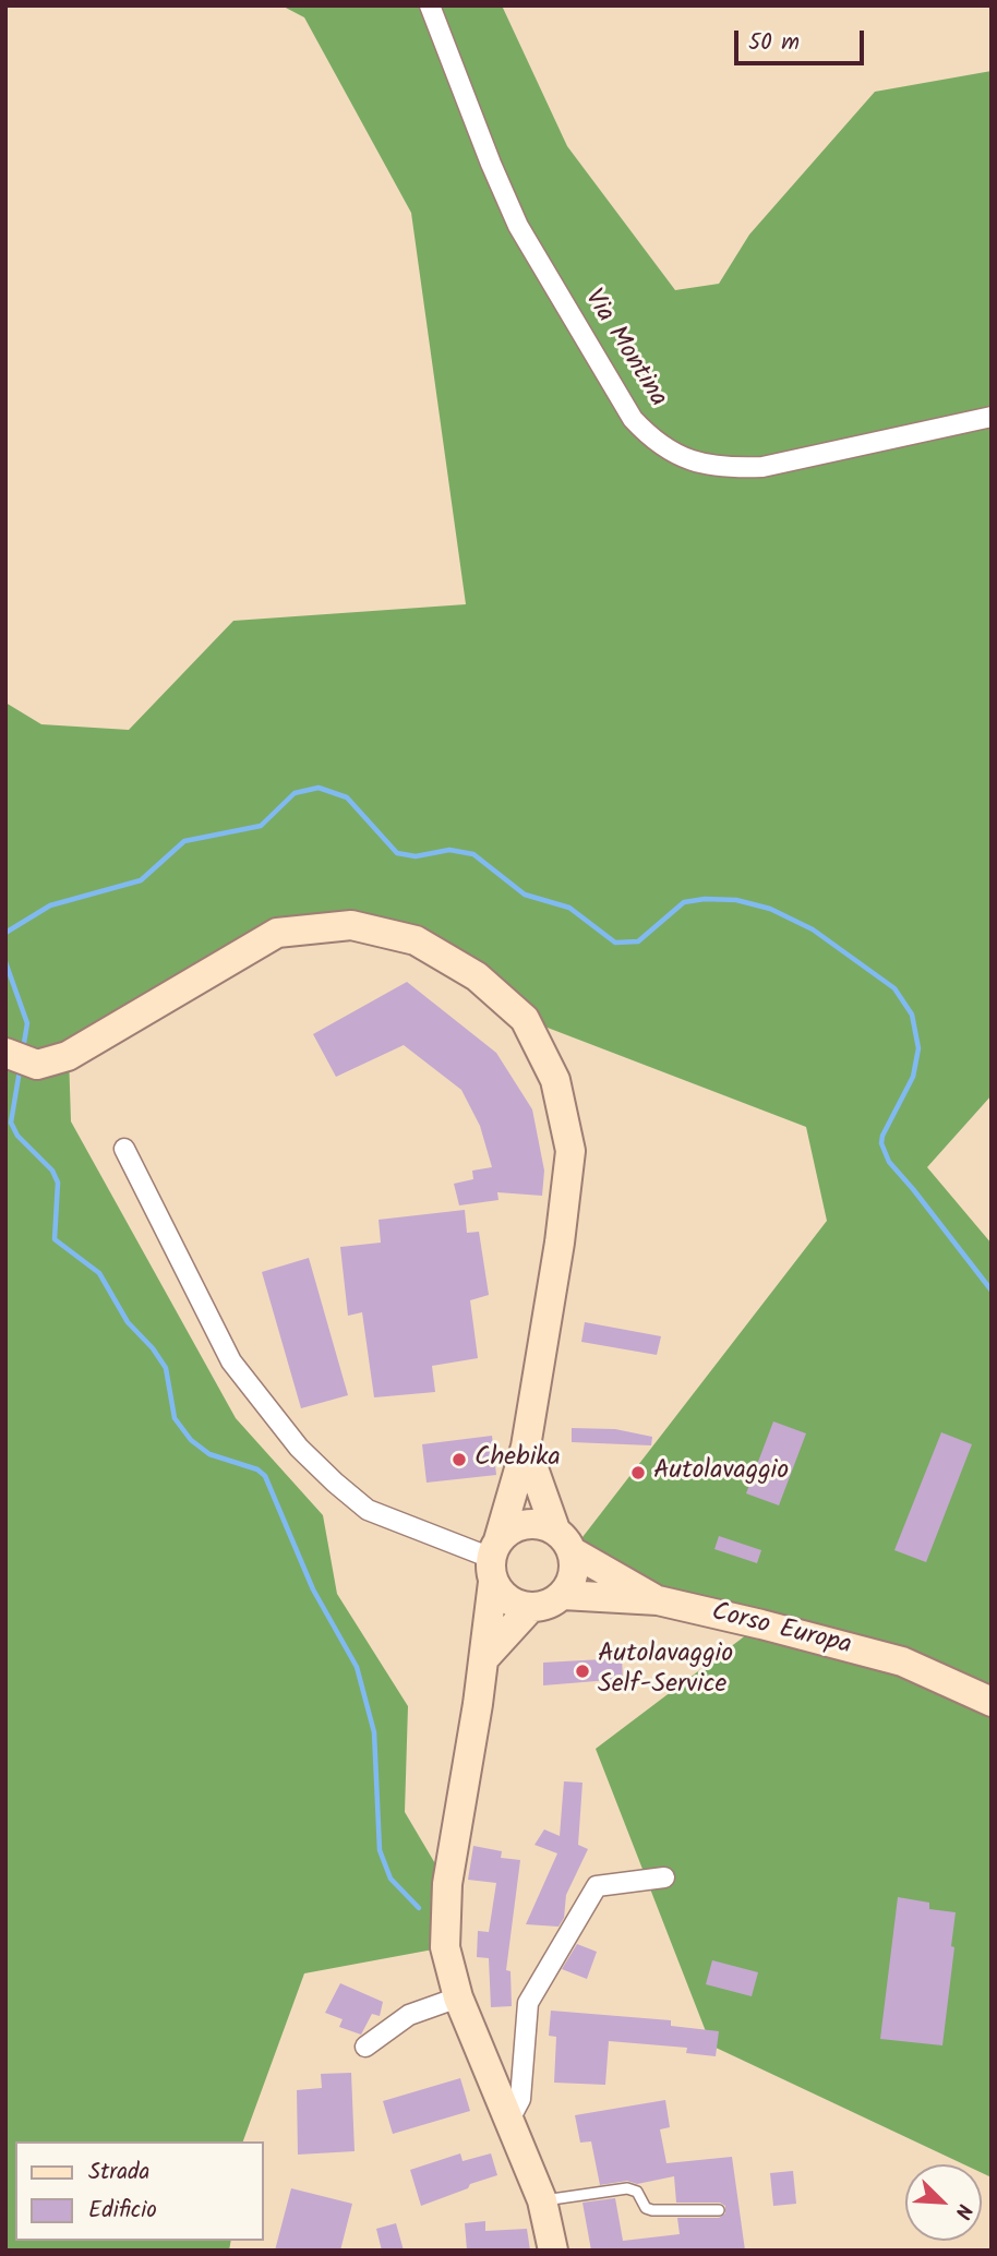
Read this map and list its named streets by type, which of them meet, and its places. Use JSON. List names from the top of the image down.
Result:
{
  "streets": {
    "main road": ["Corso Europa"],
    "street": ["Via Montina"]
  },
  "places": ["Chebika", "Autolavaggio", "Autolavaggio Self-Service"],
  "legend": ["Strada", "Edificio"],
  "scale_bar": "50 m",
  "north": "bottom right"
}
